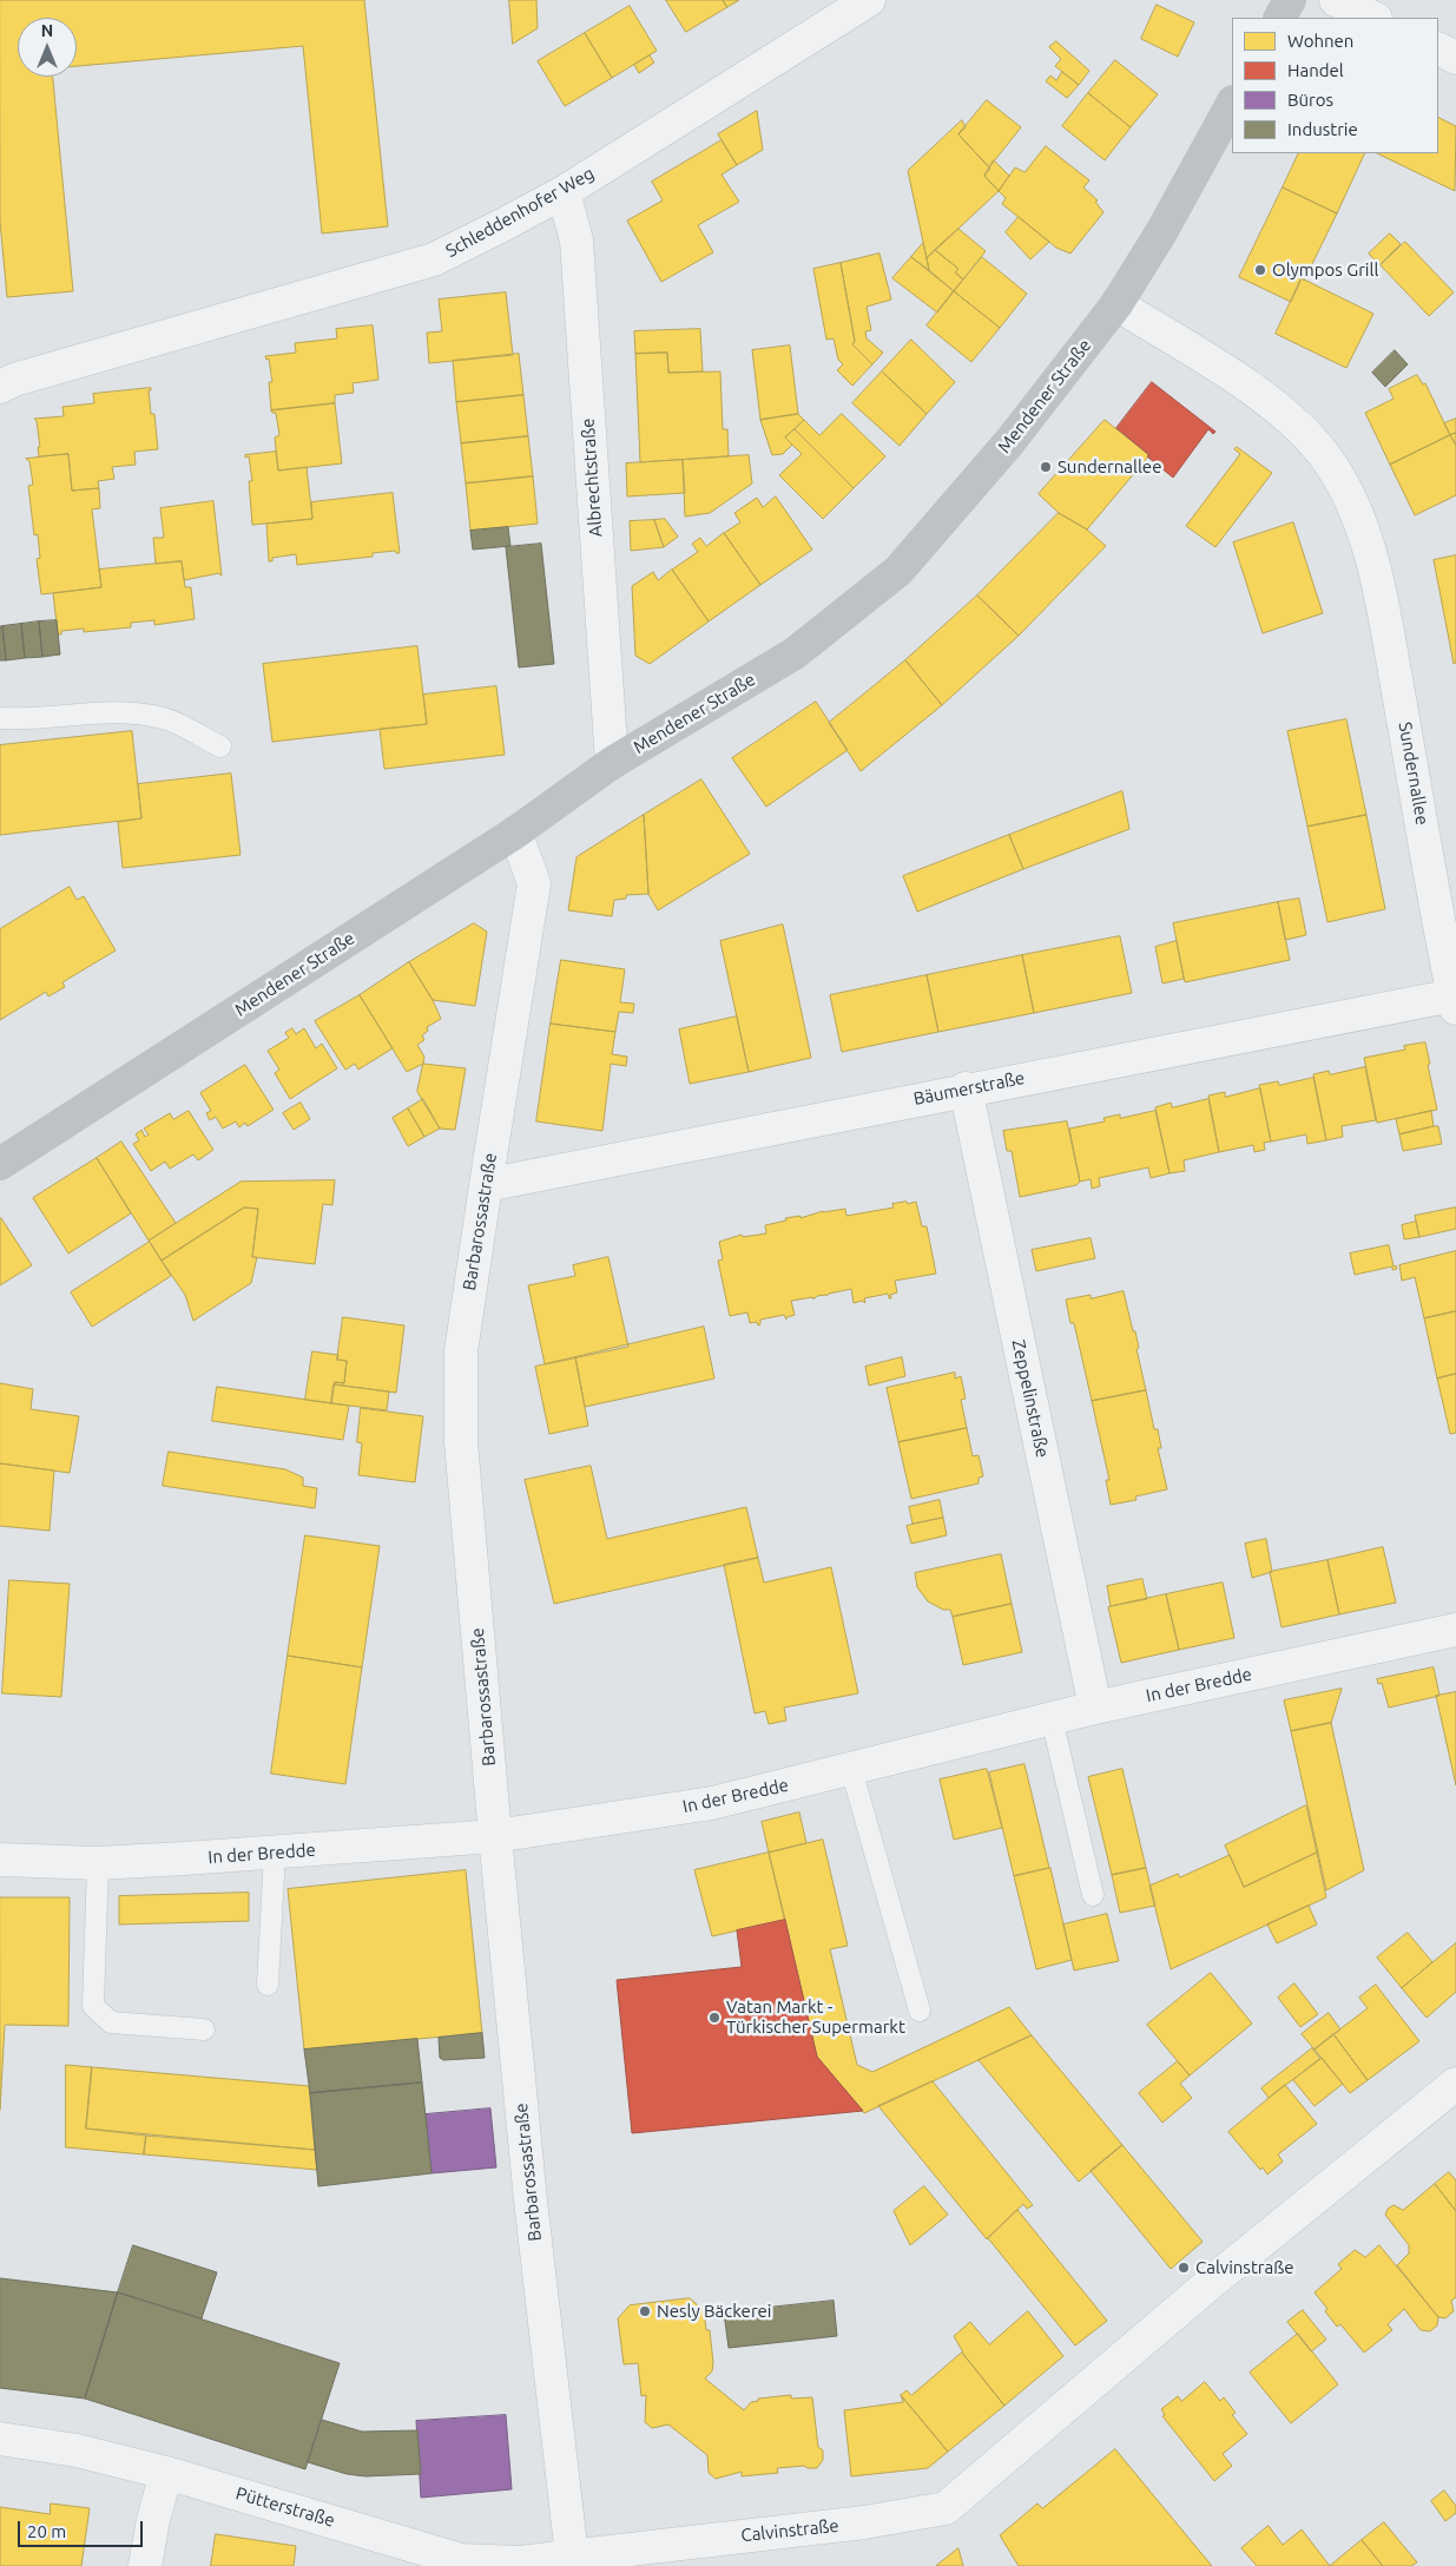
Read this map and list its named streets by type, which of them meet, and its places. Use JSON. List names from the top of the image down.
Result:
{
  "streets": {
    "main road": ["Mendener Straße"],
    "street": [
      "Schleddenhofer Weg",
      "Albrechtstraße",
      "Sundernallee",
      "Bäumerstraße",
      "Barbarossastraße",
      "Zeppelinstraße",
      "In der Bredde",
      "Pütterstraße",
      "Calvinstraße"
    ]
  },
  "crossings": [
    ["Schleddenhofer Weg", "Albrechtstraße"],
    ["Mendener Straße", "Albrechtstraße"],
    ["Mendener Straße", "Sundernallee"],
    ["Mendener Straße", "Barbarossastraße"],
    ["Sundernallee", "Bäumerstraße"],
    ["Bäumerstraße", "Barbarossastraße"],
    ["Bäumerstraße", "Zeppelinstraße"],
    ["Barbarossastraße", "In der Bredde"],
    ["Barbarossastraße", "Pütterstraße"],
    ["Barbarossastraße", "Calvinstraße"],
    ["Zeppelinstraße", "In der Bredde"],
    ["Pütterstraße", "Calvinstraße"]
  ],
  "places": [
    "Olympos Grill",
    "Sundernallee",
    "Vatan Markt - Türkischer Supermarkt",
    "Calvinstraße",
    "Nesly Bäckerei"
  ],
  "legend": [
    "Wohnen",
    "Handel",
    "Büros",
    "Industrie"
  ],
  "scale_bar": "20 m",
  "north": "top"
}
